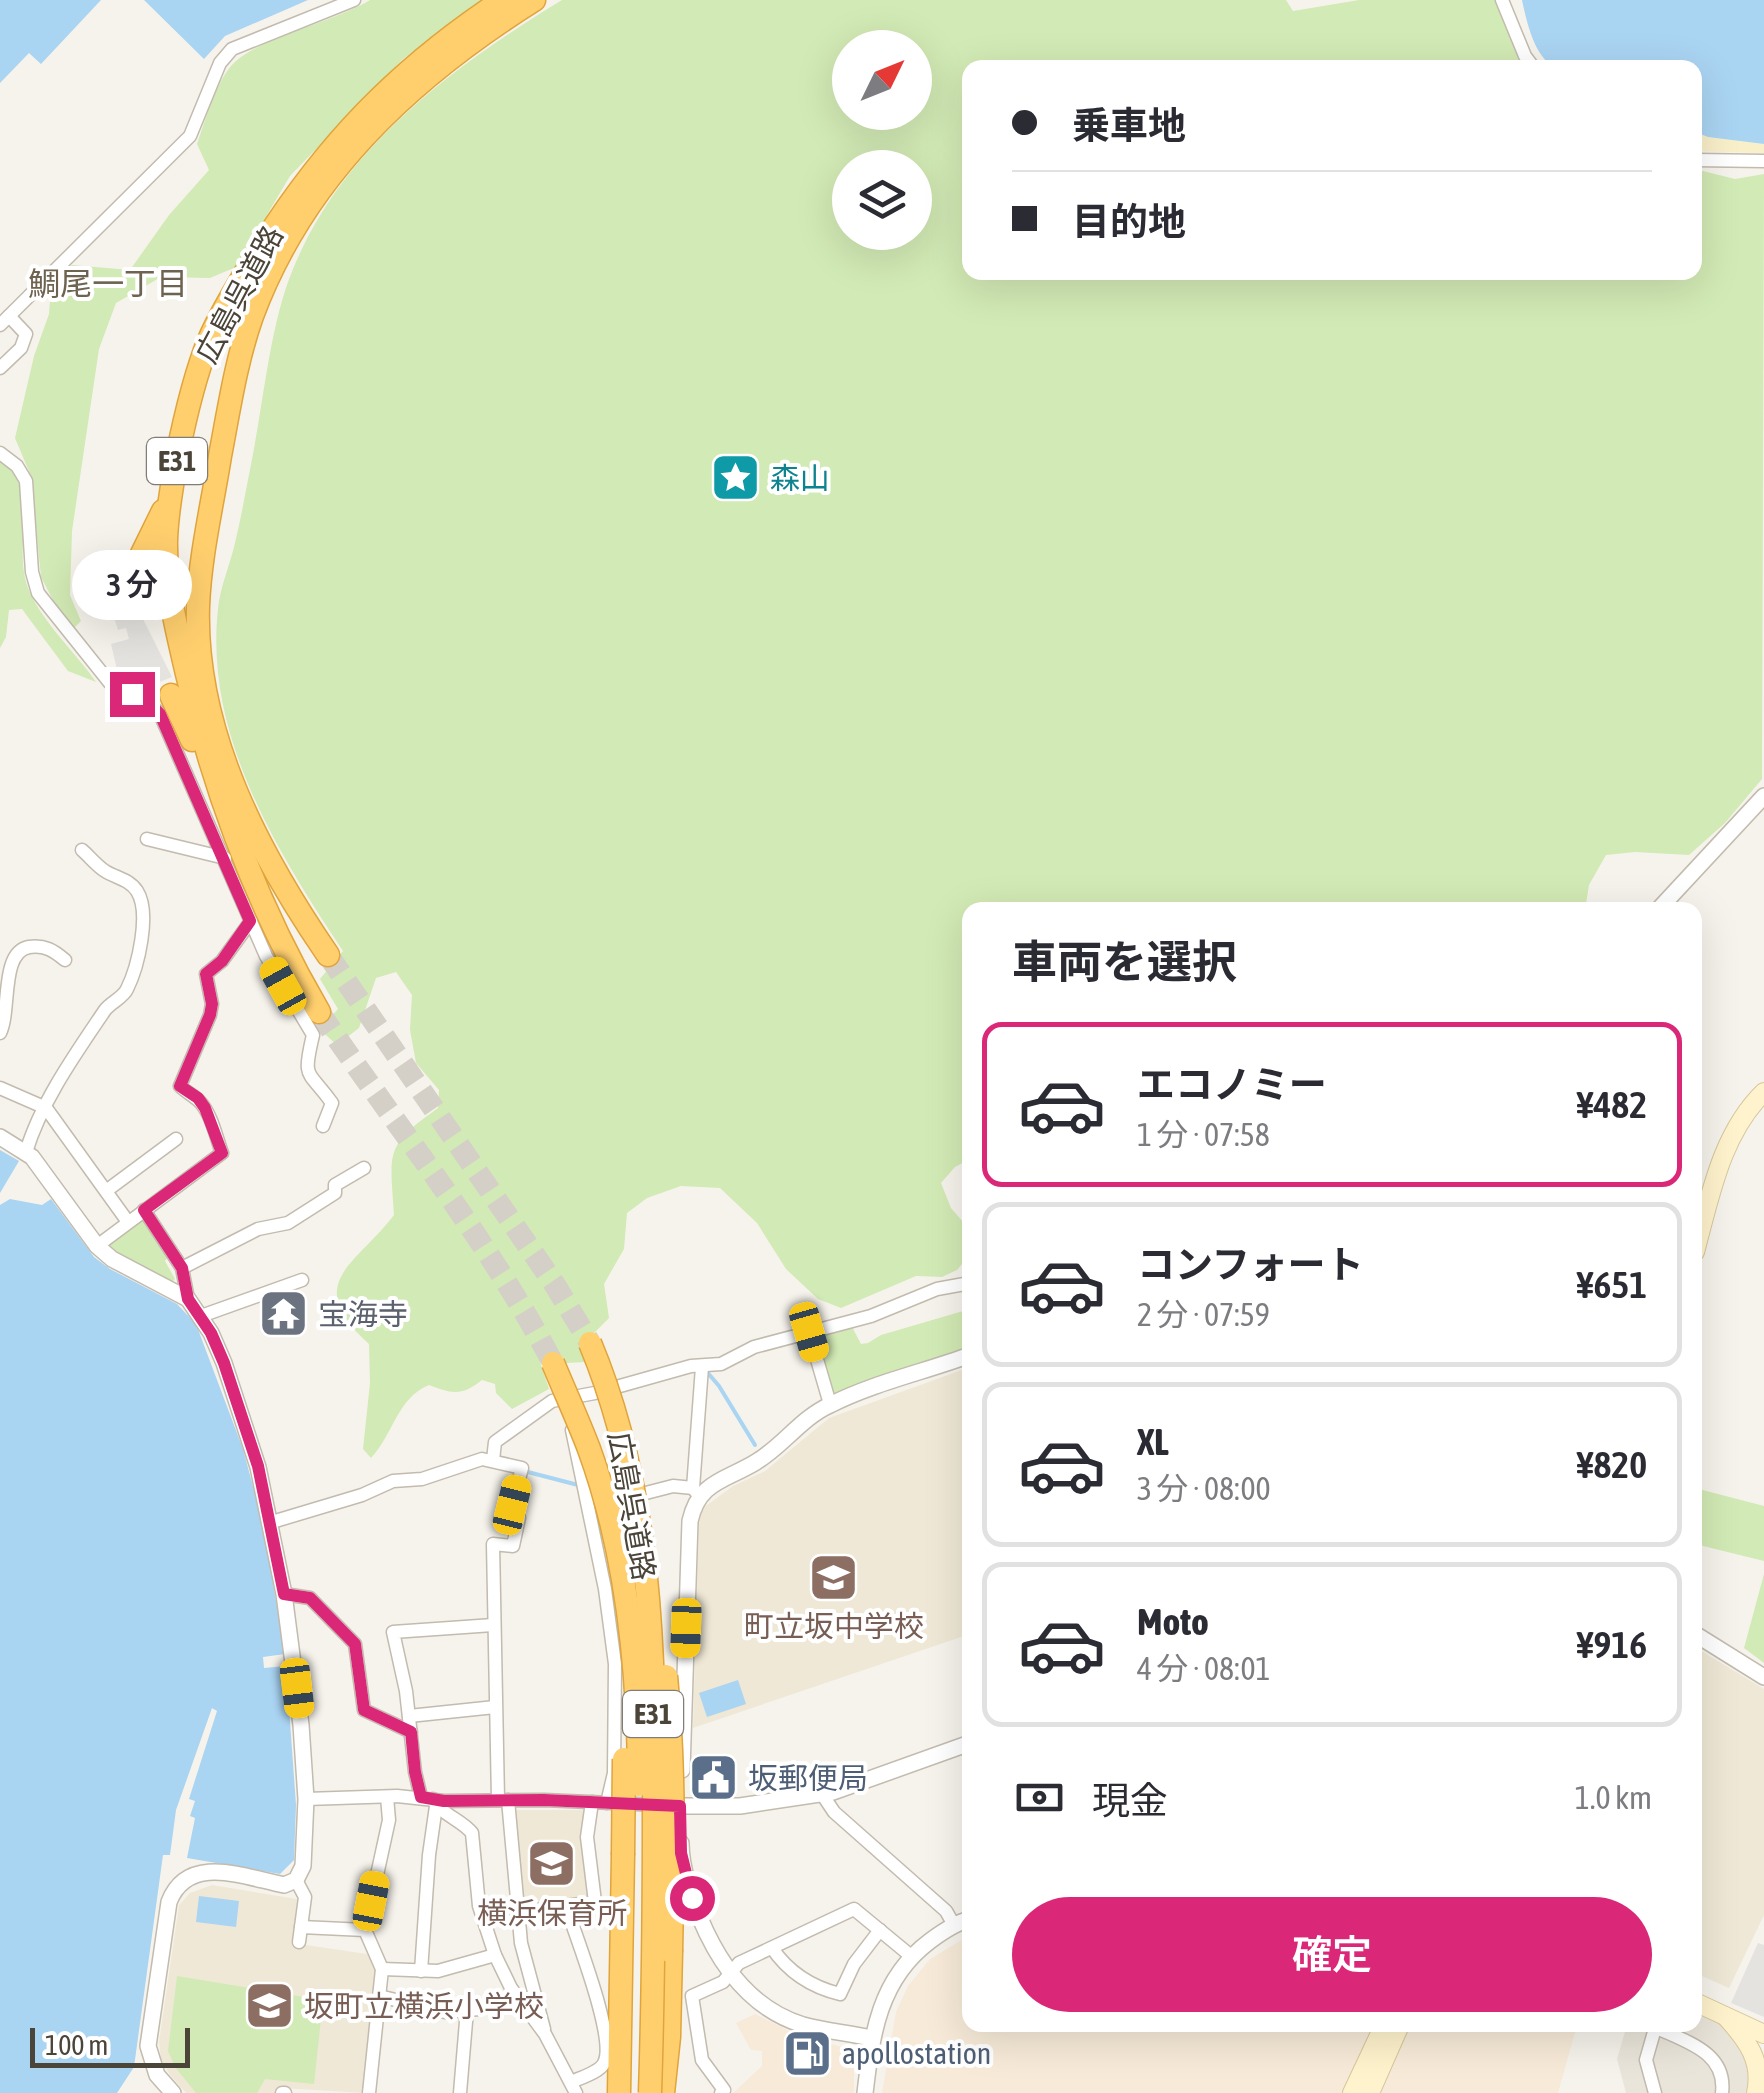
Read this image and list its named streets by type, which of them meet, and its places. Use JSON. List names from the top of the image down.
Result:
{
  "streets": {
    "highway": ["広島呉道路", "E31"]
  },
  "districts": ["鯛尾一丁目"],
  "places": {
    "place": ["森山"],
    "temple": ["宝海寺"],
    "school or university": ["町立坂中学校", "横浜保育所", "坂町立横浜小学校"],
    "public building": ["坂郵便局"],
    "fuel station": ["apollostation"]
  },
  "scale_bar": "100 m",
  "north": "top right",
  "page": {
    "banner": ["乗車地", "目的地"],
    "bubble": "3 分",
    "heading": "車両を選択",
    "list": [
      {
        "name": "エコノミー",
        "note": "1 分 · 07:58",
        "value": "¥482"
      },
      {
        "name": "コンフォート",
        "note": "2 分 · 07:59",
        "value": "¥651"
      },
      {
        "name": "XL",
        "note": "3 分 · 08:00",
        "value": "¥820"
      },
      {
        "name": "Moto",
        "note": "4 分 · 08:01",
        "value": "¥916"
      }
    ],
    "pay": ["現金", "1.0 km"],
    "buttons": "確定",
    "scale": "100 m"
  }
}
